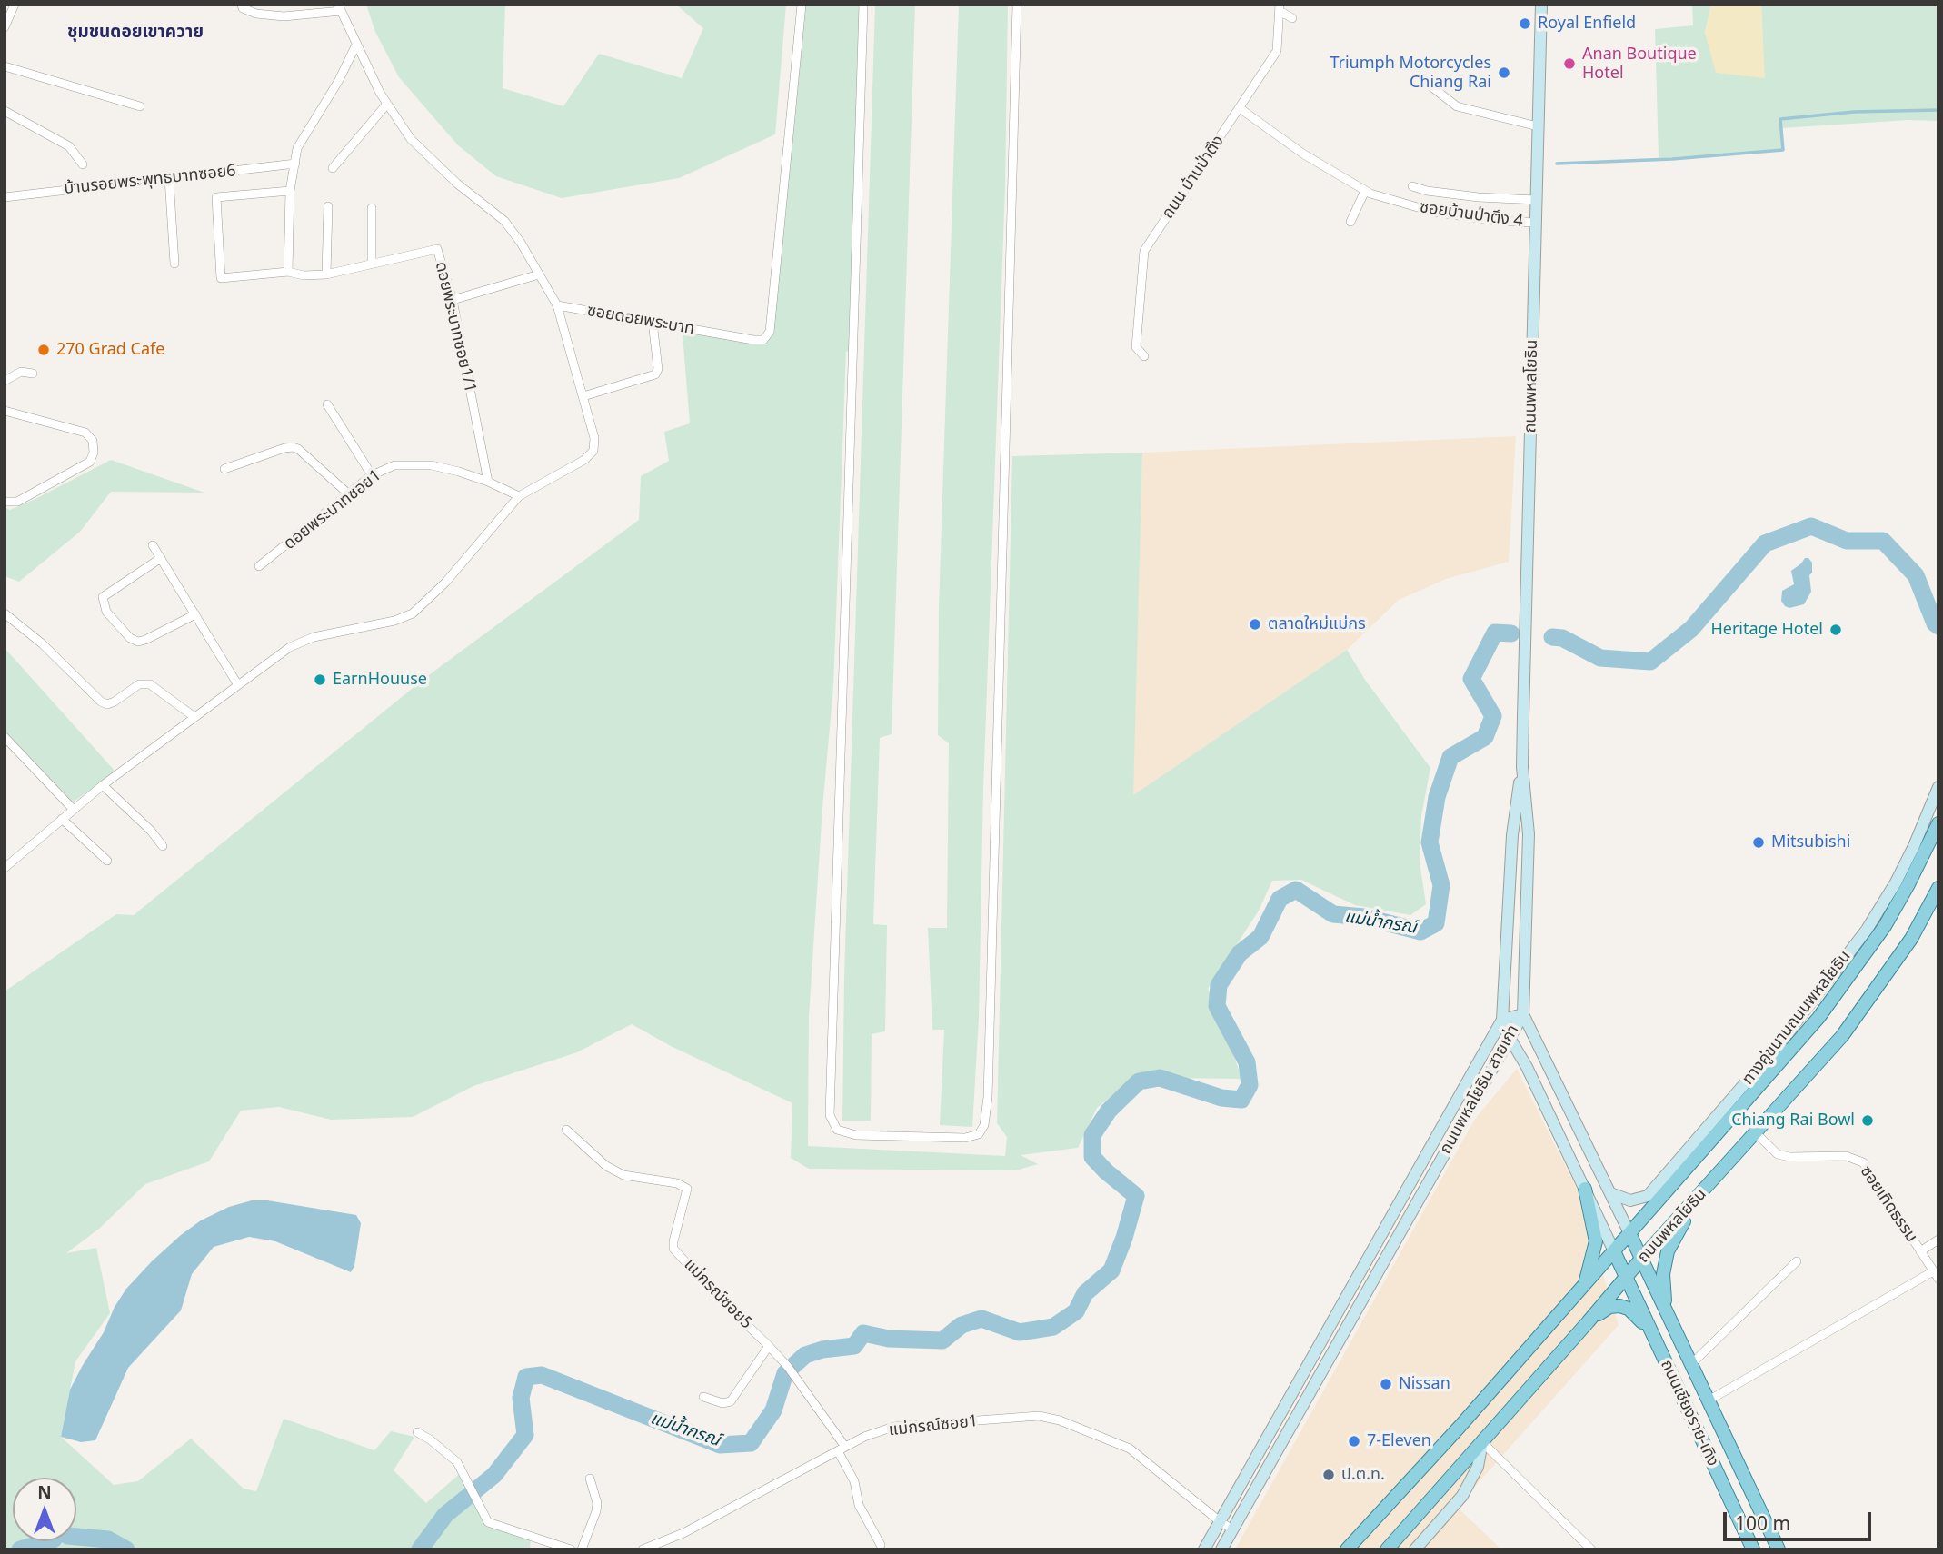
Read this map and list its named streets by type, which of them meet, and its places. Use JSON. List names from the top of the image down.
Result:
{
  "streets": {
    "main road": [
      "ถนนพหลโยธิน",
      "ทางคู่ขนานถนนพหลโยธิน",
      "ถนนพหลโยธิน สายเก่า",
      "ถนนเชียงราย-เทิง"
    ],
    "street": [
      "ถนน บ้านป่าตึง",
      "บ้านรอยพระพุทธบาทซอย6",
      "ซอยบ้านป่าตึง 4",
      "ซอยดอยพระบาท",
      "ดอยพระบาทซอย1/1",
      "ดอยพระบาทซอย1",
      "ซอยเทิดธรรม",
      "แม่กรณ์ซอย5",
      "แม่กรณ์ซอย1"
    ]
  },
  "crossings": [
    ["ถนน บ้านป่าตึง", "ซอยบ้านป่าตึง 4"],
    ["ซอยบ้านป่าตึง 4", "ถนนพหลโยธิน"],
    ["ดอยพระบาทซอย1/1", "ดอยพระบาทซอย1"],
    ["ถนนพหลโยธิน", "ทางคู่ขนานถนนพหลโยธิน"],
    ["ถนนพหลโยธิน", "ถนนพหลโยธิน สายเก่า"],
    ["ถนนพหลโยธิน", "ซอยเทิดธรรม"],
    ["ถนนพหลโยธิน", "ถนนเชียงราย-เทิง"],
    ["ถนนพหลโยธิน สายเก่า", "แม่กรณ์ซอย1"]
  ],
  "districts": ["ชุมชนดอยเขาควาย"],
  "water": ["แม่น้ำกรณ์"],
  "places": [
    "Royal Enfield",
    "Anan Boutique Hotel",
    "Triumph Motorcycles Chiang Rai",
    "270 Grad Cafe",
    "ตลาดใหม่แม่กร",
    "Heritage Hotel",
    "EarnHouuse",
    "Mitsubishi",
    "Chiang Rai Bowl",
    "Nissan",
    "7-Eleven",
    "ป.ต.ท."
  ],
  "scale_bar": "100 m",
  "north": "top"
}
